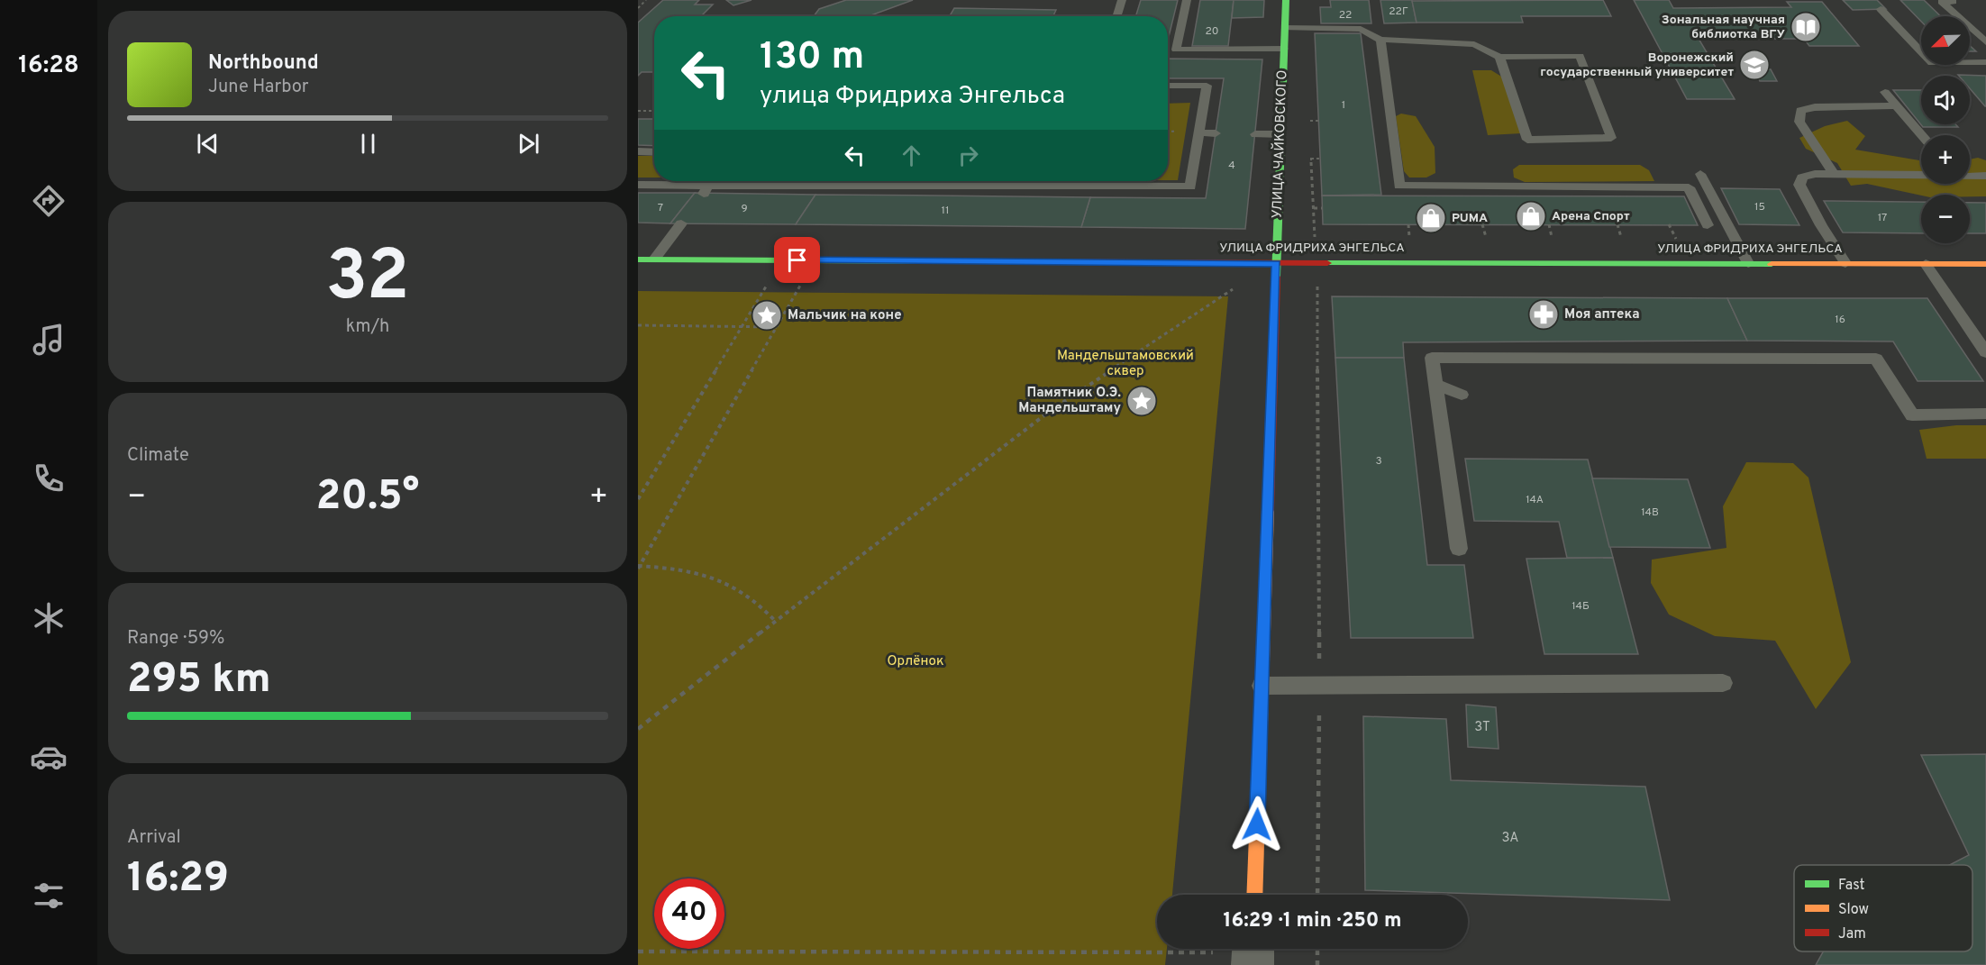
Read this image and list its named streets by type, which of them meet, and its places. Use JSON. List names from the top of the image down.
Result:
{
  "streets": {
    "street": ["УЛИЦА ЧАЙКОВСКОГО", "УЛИЦА ФРИДРИХА ЭНГЕЛЬСА"]
  },
  "crossings": [
    ["УЛИЦА ЧАЙКОВСКОГО", "УЛИЦА ФРИДРИХА ЭНГЕЛЬСА"]
  ],
  "parks": ["Мандельштамовский сквер", "Орлёнок"],
  "places": {
    "library": ["Зональная научная библиотка ВГУ"],
    "school or university": ["Воронежский государственный университет"],
    "shop": ["Арена Спорт", "PUMA"],
    "pharmacy": ["Моя аптека"],
    "place": ["Мальчик на коне", "Памятник О.Э. Мандельштаму"]
  },
  "house_numbers": [
    "22Г",
    "22",
    "20",
    "1",
    "4",
    "15",
    "7",
    "9",
    "11",
    "17",
    "16",
    "3",
    "14А",
    "14В",
    "14Б",
    "3Т",
    "3А"
  ],
  "legend": ["Fast", "Slow", "Jam"],
  "north": "bottom left",
  "page": {
    "tabs": "16:28",
    "map_buttons": ["+", "−"],
    "turn": ["130 m", "улица Фридриха Энгельса"],
    "song": ["Northbound", "June Harbor"],
    "tile": [
      ["32", "km/h"],
      "Climate",
      ["Range · 59%", "295 km"],
      ["Arrival", "16:29"]
    ],
    "heat": ["−", "20.5°", "+"],
    "limit": "40",
    "trip": "16:29 · 1 min · 250 m"
  }
}
